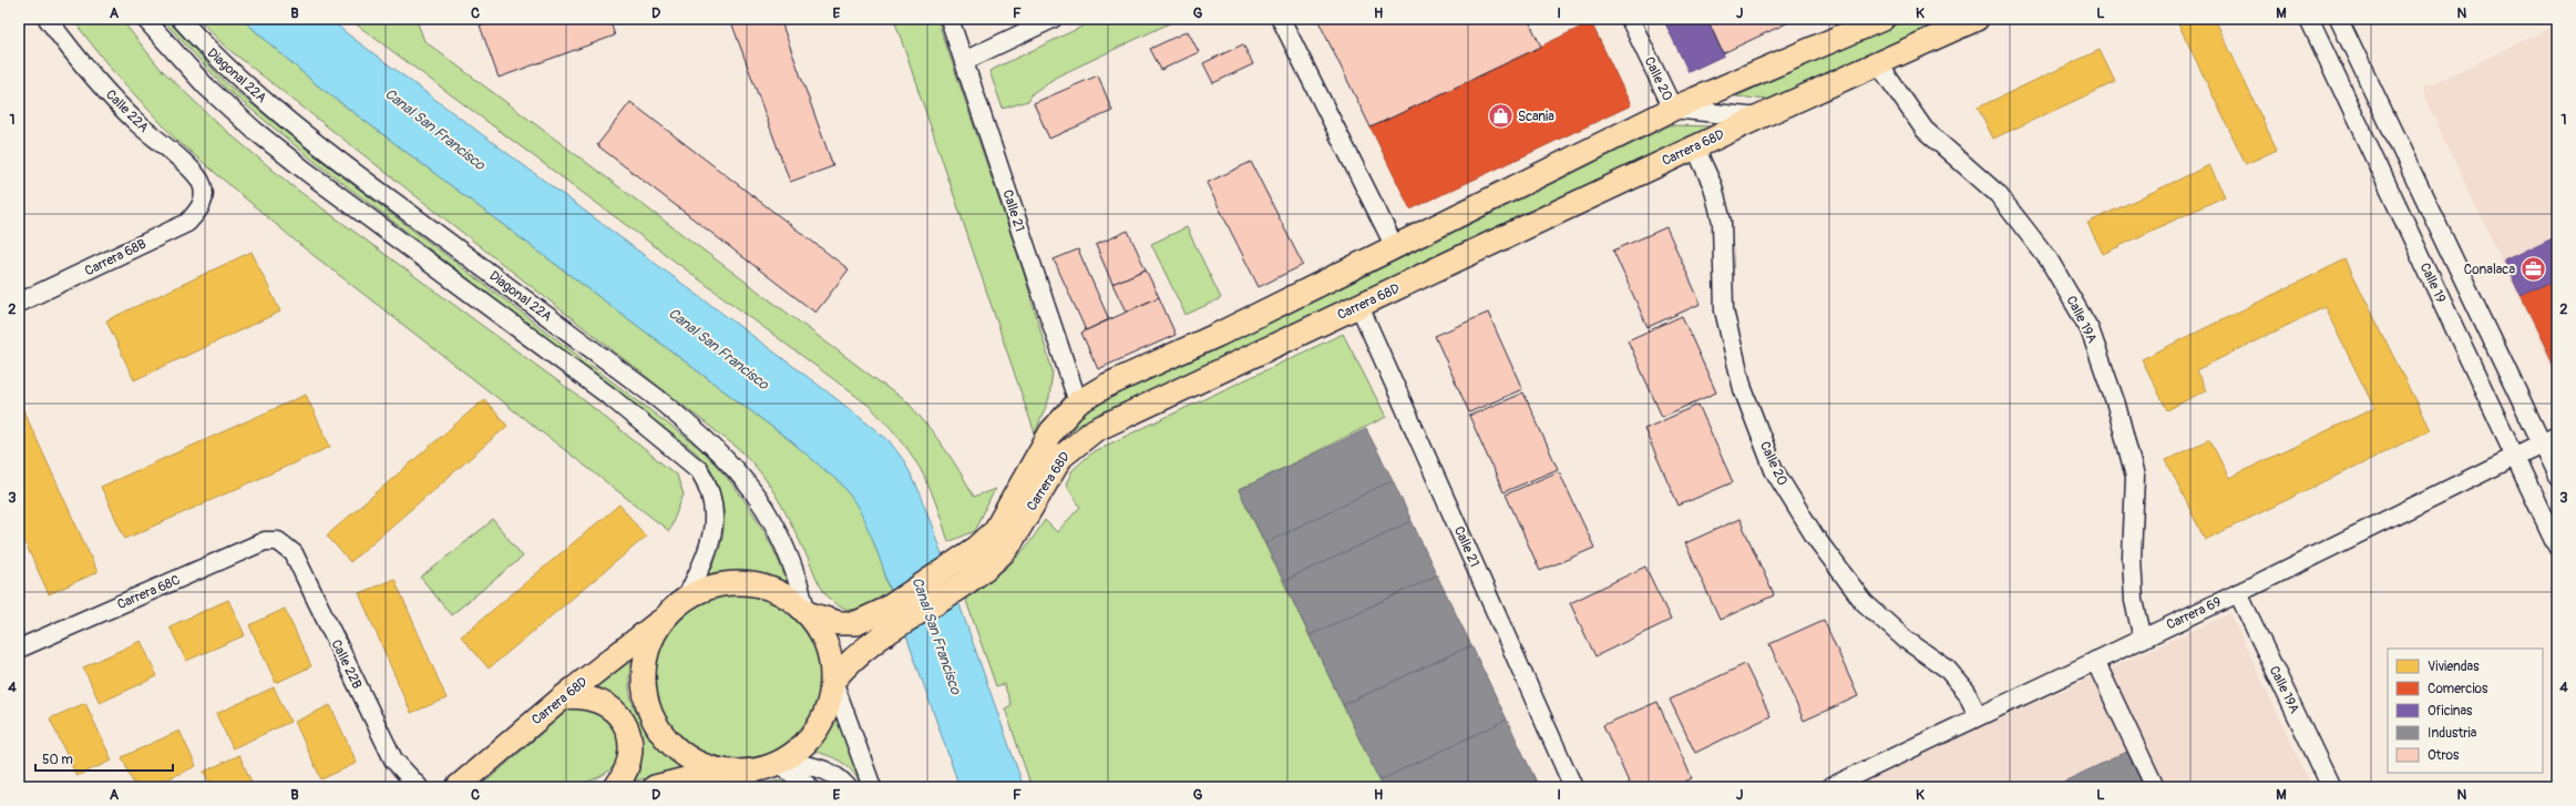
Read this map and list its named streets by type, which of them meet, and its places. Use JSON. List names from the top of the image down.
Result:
{
  "streets": {
    "main road": ["Carrera 68D"],
    "street": [
      "Diagonal 22A",
      "Calle 20",
      "Calle 22A",
      "Calle 21",
      "Carrera 68B",
      "Calle 19",
      "Calle 19A",
      "Carrera 68C",
      "Carrera 69",
      "Calle 22B"
    ]
  },
  "crossings": [
    ["Diagonal 22A", "Carrera 68D"],
    ["Calle 20", "Carrera 68D"],
    ["Calle 20", "Carrera 69"],
    ["Calle 22A", "Carrera 68B"],
    ["Carrera 68D", "Calle 21"],
    ["Carrera 68D", "Calle 19A"],
    ["Calle 19", "Carrera 69"],
    ["Calle 19A", "Carrera 69"],
    ["Carrera 68C", "Calle 22B"]
  ],
  "water": ["Canal San Francisco"],
  "places": {
    "shop": ["Scania"],
    "office": ["Conalaca"]
  },
  "legend": [
    "Viviendas",
    "Comercios",
    "Oficinas",
    "Industria",
    "Otros"
  ],
  "scale_bar": "50 m",
  "grid": {
    "columns": [
      "A",
      "B",
      "C",
      "D",
      "E",
      "F",
      "G",
      "H",
      "I",
      "J",
      "K",
      "L",
      "M",
      "N"
    ],
    "rows": [
      "1",
      "2",
      "3",
      "4"
    ]
  }
}
